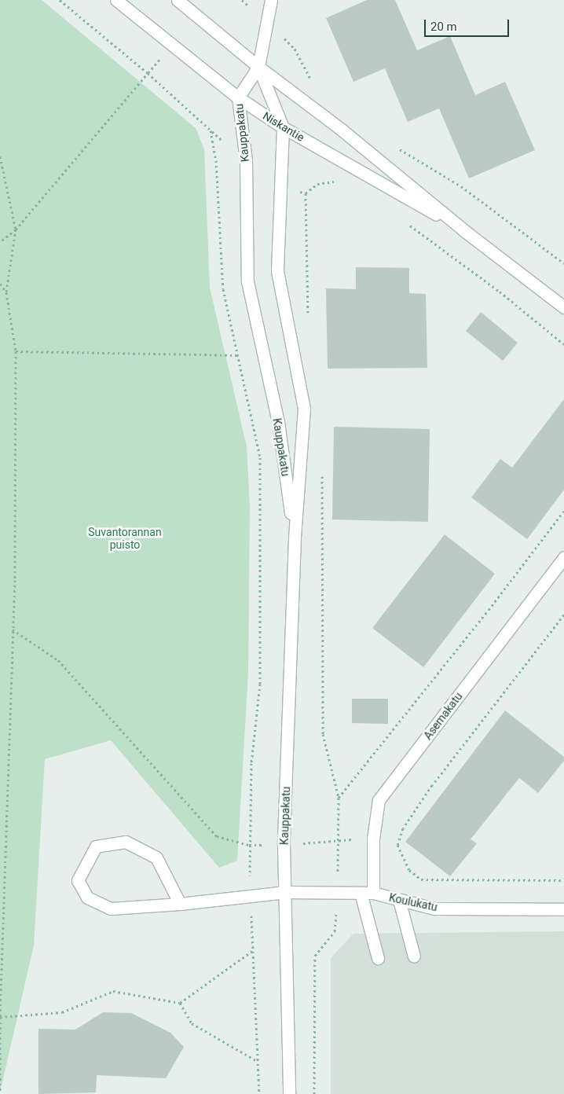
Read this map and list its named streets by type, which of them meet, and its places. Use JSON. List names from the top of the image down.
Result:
{
  "streets": {
    "street": [
      "Niskantie",
      "Kauppakatu",
      "Asemakatu",
      "Koulukatu"
    ]
  },
  "crossings": [
    ["Niskantie", "Kauppakatu"],
    ["Kauppakatu", "Koulukatu"],
    ["Asemakatu", "Koulukatu"]
  ],
  "parks": ["Suvantorannan puisto"],
  "scale_bar": "20 m"
}
